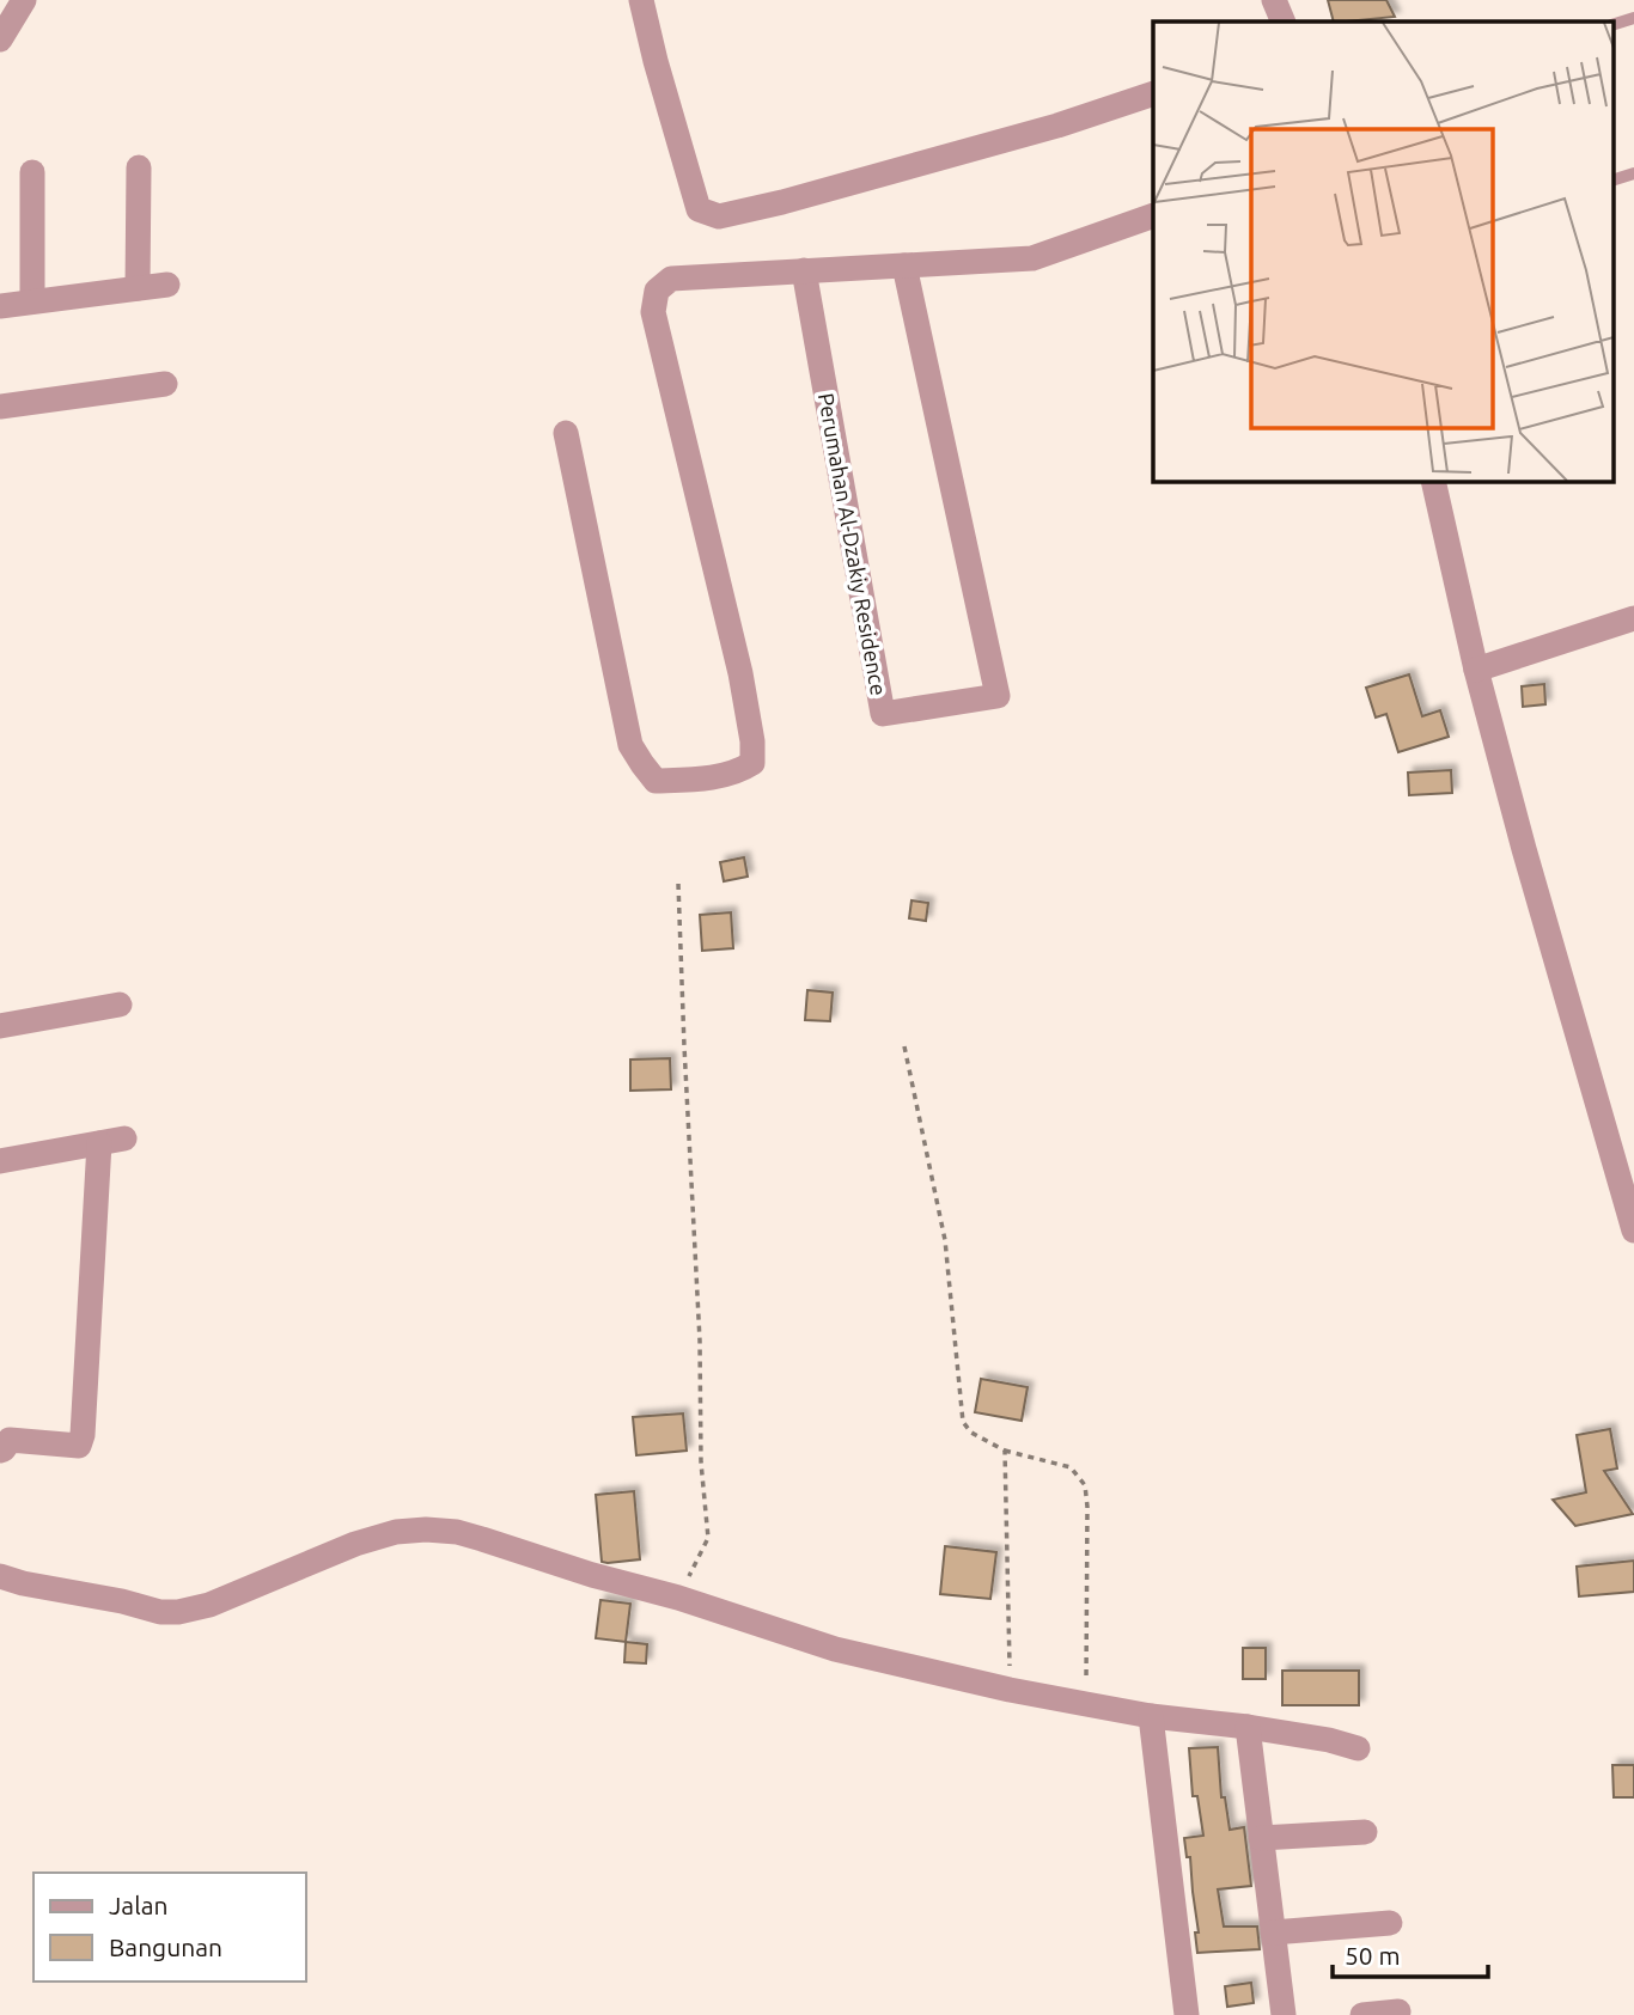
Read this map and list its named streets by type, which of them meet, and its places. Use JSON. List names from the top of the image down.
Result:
{
  "streets": {
    "street": ["Perumahan Al-Dzakiy Residence"]
  },
  "legend": ["Jalan", "Bangunan"],
  "scale_bar": "50 m"
}
